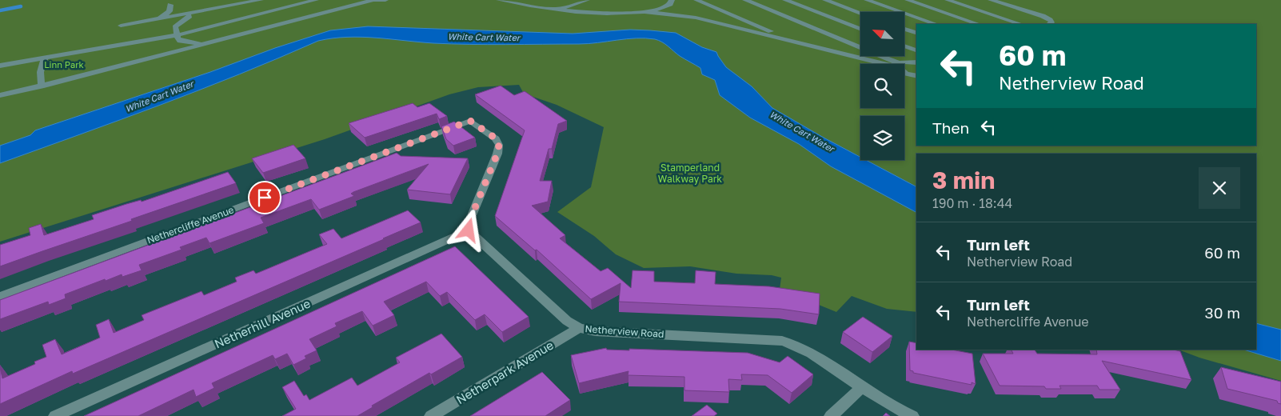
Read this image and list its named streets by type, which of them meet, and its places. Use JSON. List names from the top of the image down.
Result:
{
  "streets": {
    "street": [
      "Nethercliffe Avenue",
      "Netherhill Avenue",
      "Netherview Road",
      "Netherpark Avenue"
    ]
  },
  "crossings": [
    ["Nethercliffe Avenue", "Netherhill Avenue"],
    ["Nethercliffe Avenue", "Netherview Road"],
    ["Netherhill Avenue", "Netherview Road"],
    ["Netherview Road", "Netherpark Avenue"]
  ],
  "water": ["White Cart Water"],
  "parks": ["Linn Park", "Stamperland Walkway Park"],
  "north": "top left",
  "page": {
    "turn": ["60 m", "Netherview Road"],
    "then": "Then",
    "heading": ["3 min", "190 m · 18:44"],
    "list": [
      {
        "name": "Turn left",
        "note": "Netherview Road",
        "value": "60 m"
      },
      {
        "name": "Turn left",
        "note": "Nethercliffe Avenue",
        "value": "30 m"
      }
    ]
  }
}
